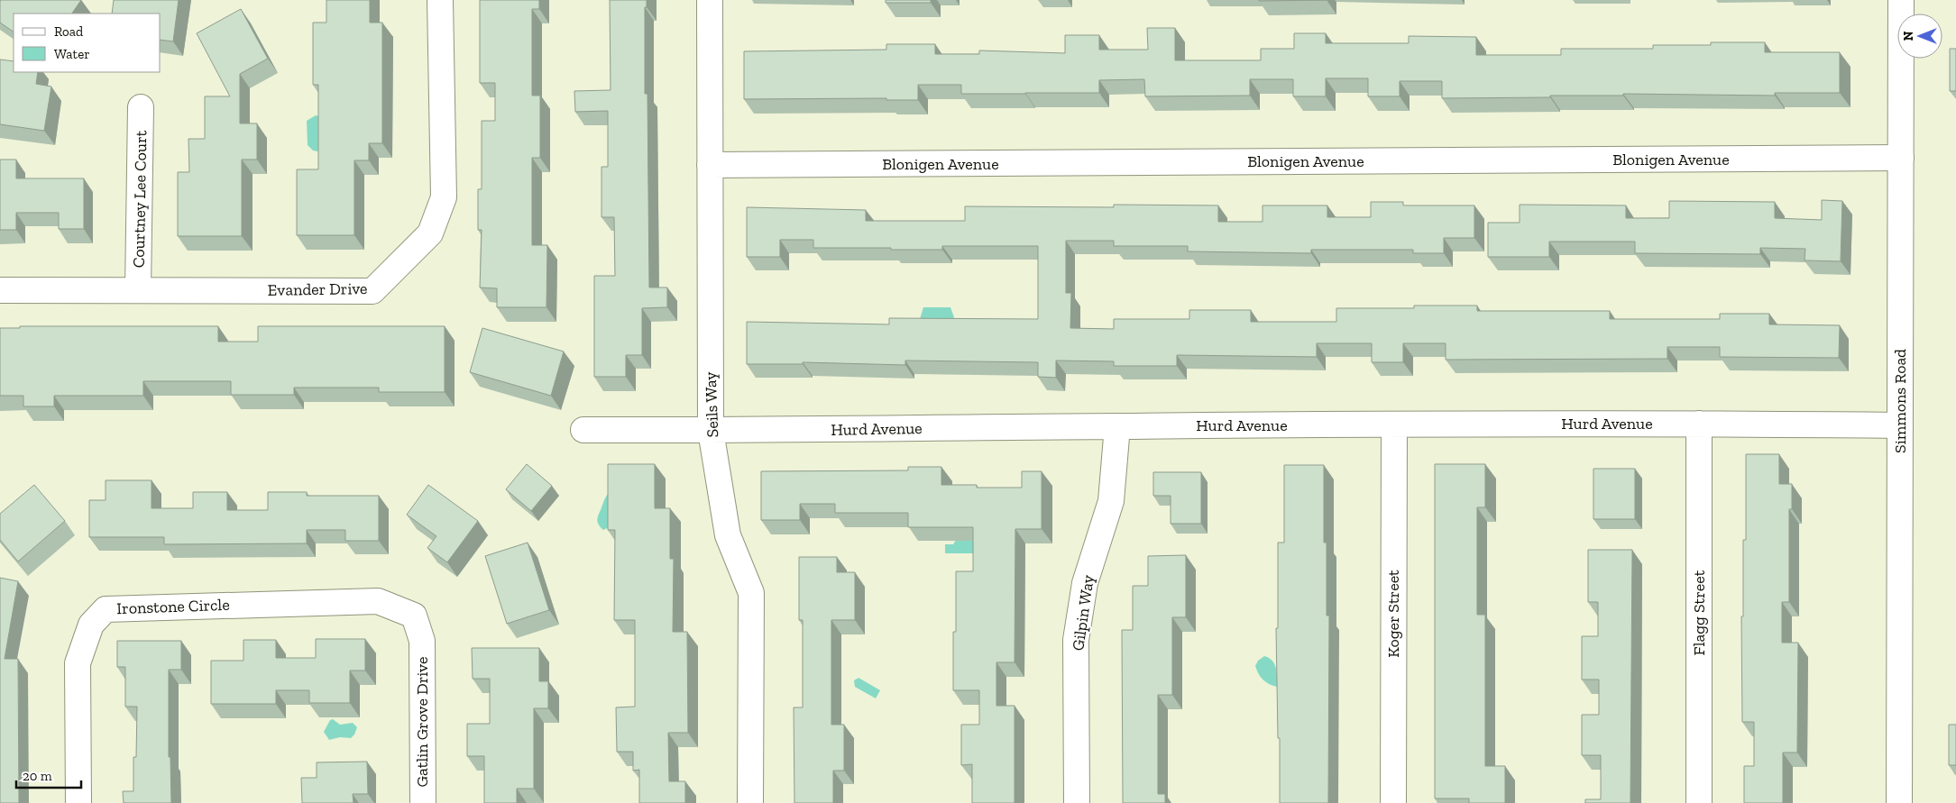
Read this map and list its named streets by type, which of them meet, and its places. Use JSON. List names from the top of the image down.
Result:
{
  "streets": {
    "street": [
      "Blonigen Avenue",
      "Courtney Lee Court",
      "Evander Drive",
      "Simmons Road",
      "Seils Way",
      "Hurd Avenue",
      "Ironstone Circle",
      "Gilpin Way",
      "Flagg Street",
      "Koger Street",
      "Gatlin Grove Drive"
    ]
  },
  "crossings": [
    ["Blonigen Avenue", "Simmons Road"],
    ["Blonigen Avenue", "Seils Way"],
    ["Courtney Lee Court", "Evander Drive"],
    ["Simmons Road", "Hurd Avenue"],
    ["Seils Way", "Hurd Avenue"],
    ["Hurd Avenue", "Gilpin Way"],
    ["Hurd Avenue", "Flagg Street"],
    ["Hurd Avenue", "Koger Street"],
    ["Ironstone Circle", "Gatlin Grove Drive"]
  ],
  "legend": ["Road", "Water"],
  "scale_bar": "20 m",
  "north": "left"
}
